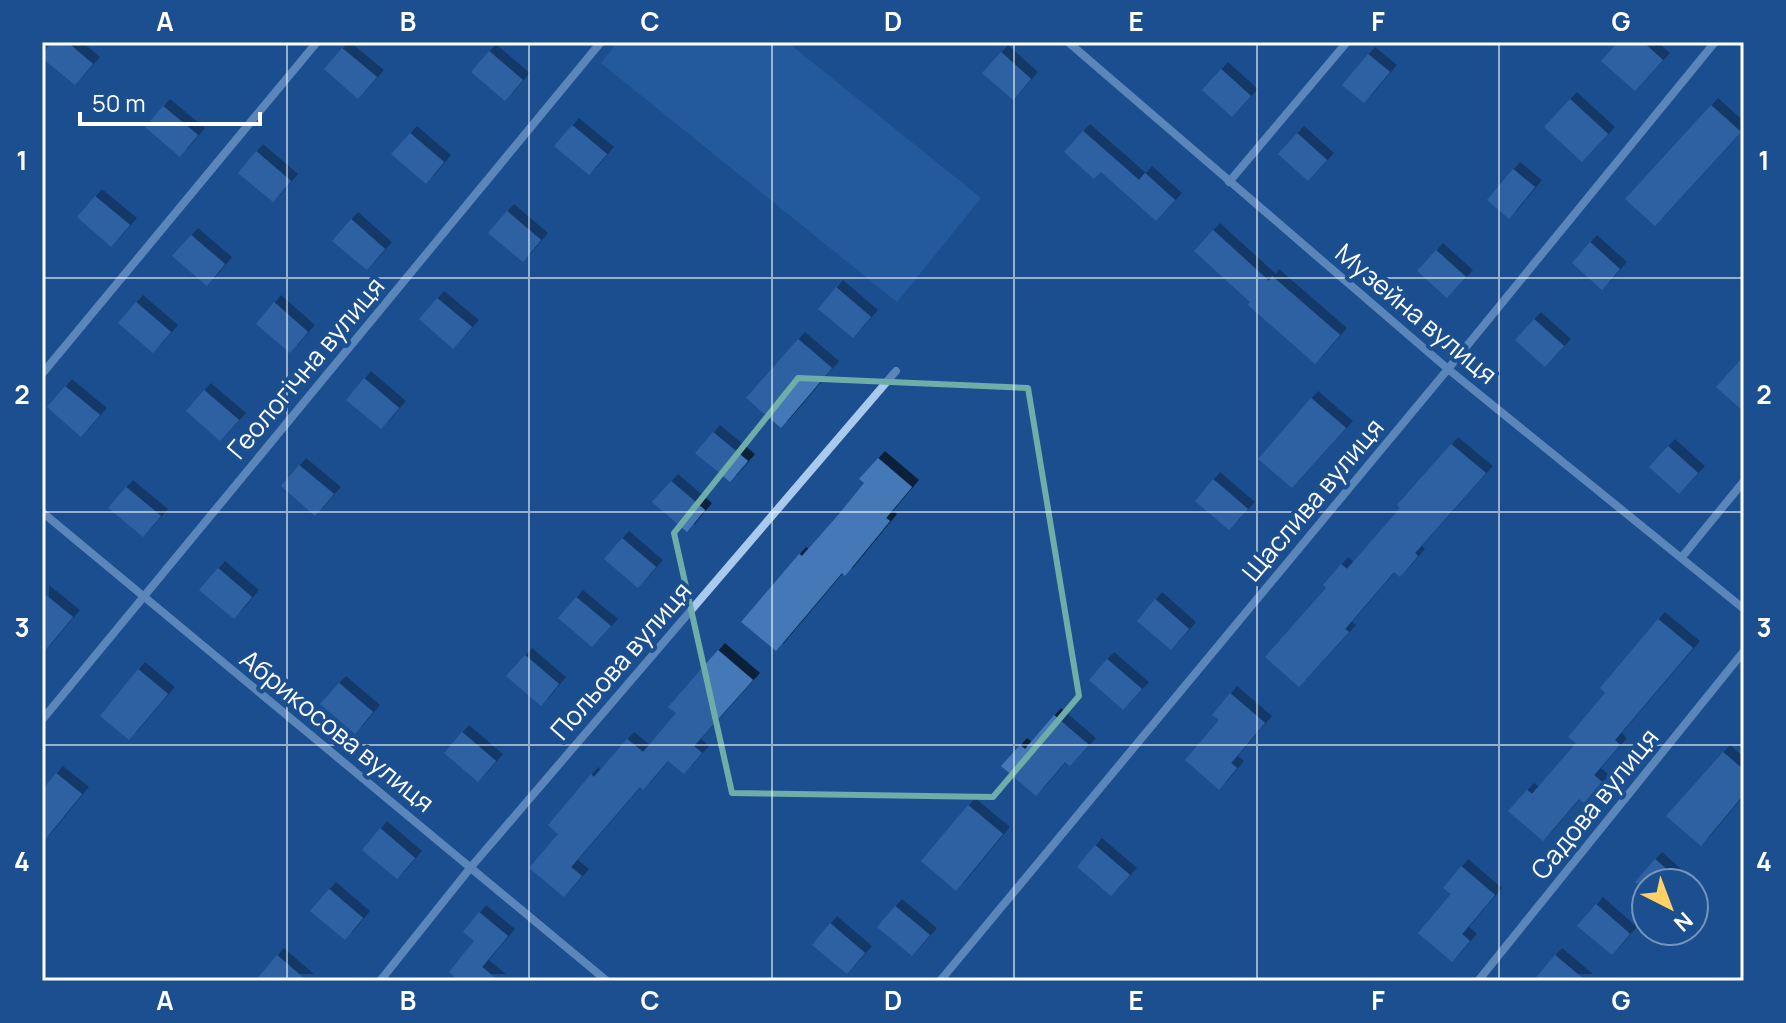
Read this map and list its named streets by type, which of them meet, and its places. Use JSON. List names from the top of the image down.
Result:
{
  "streets": {
    "street": [
      "Музейна вулиця",
      "Геологічна вулиця",
      "Щаслива вулиця",
      "Польова вулиця",
      "Абрикосова вулиця",
      "Садова вулиця"
    ]
  },
  "crossings": [
    ["Музейна вулиця", "Щаслива вулиця"],
    ["Геологічна вулиця", "Абрикосова вулиця"],
    ["Польова вулиця", "Абрикосова вулиця"]
  ],
  "scale_bar": "50 m",
  "north": "bottom right",
  "grid": {
    "columns": [
      "A",
      "B",
      "C",
      "D",
      "E",
      "F",
      "G"
    ],
    "rows": [
      "1",
      "2",
      "3",
      "4"
    ]
  }
}
